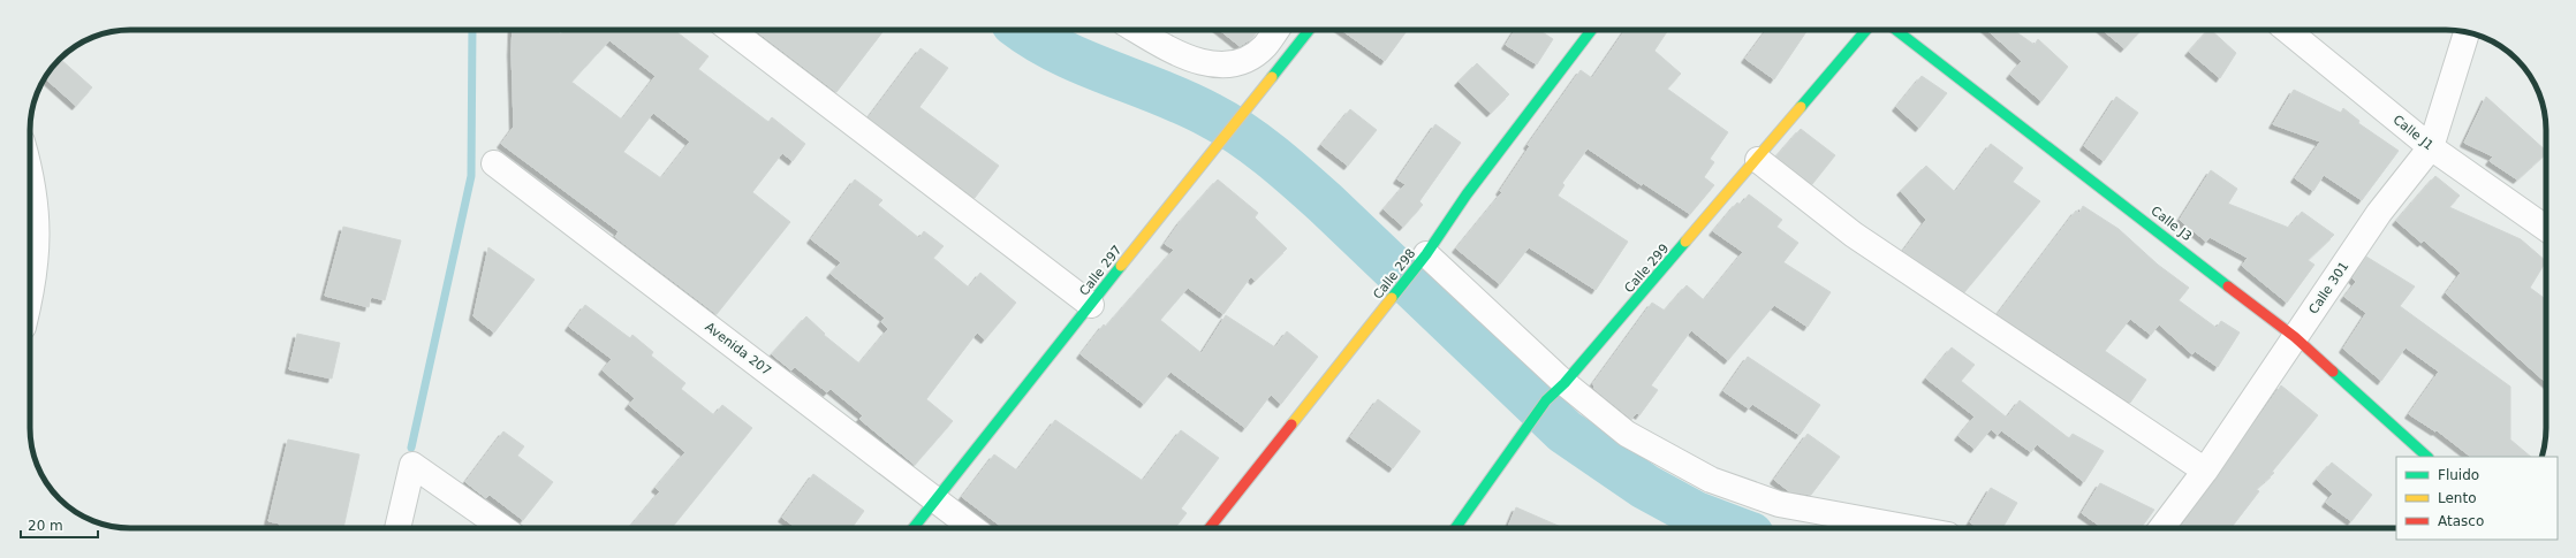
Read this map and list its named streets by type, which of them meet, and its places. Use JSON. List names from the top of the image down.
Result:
{
  "streets": {
    "street": [
      "Calle J1",
      "Calle J3",
      "Calle 299",
      "Calle 297",
      "Calle 298",
      "Calle 301",
      "Avenida 207"
    ]
  },
  "crossings": [
    ["Calle J1", "Calle 301"],
    ["Calle J3", "Calle 301"],
    ["Calle 297", "Avenida 207"]
  ],
  "legend": ["Fluido", "Lento", "Atasco"],
  "scale_bar": "20 m"
}
